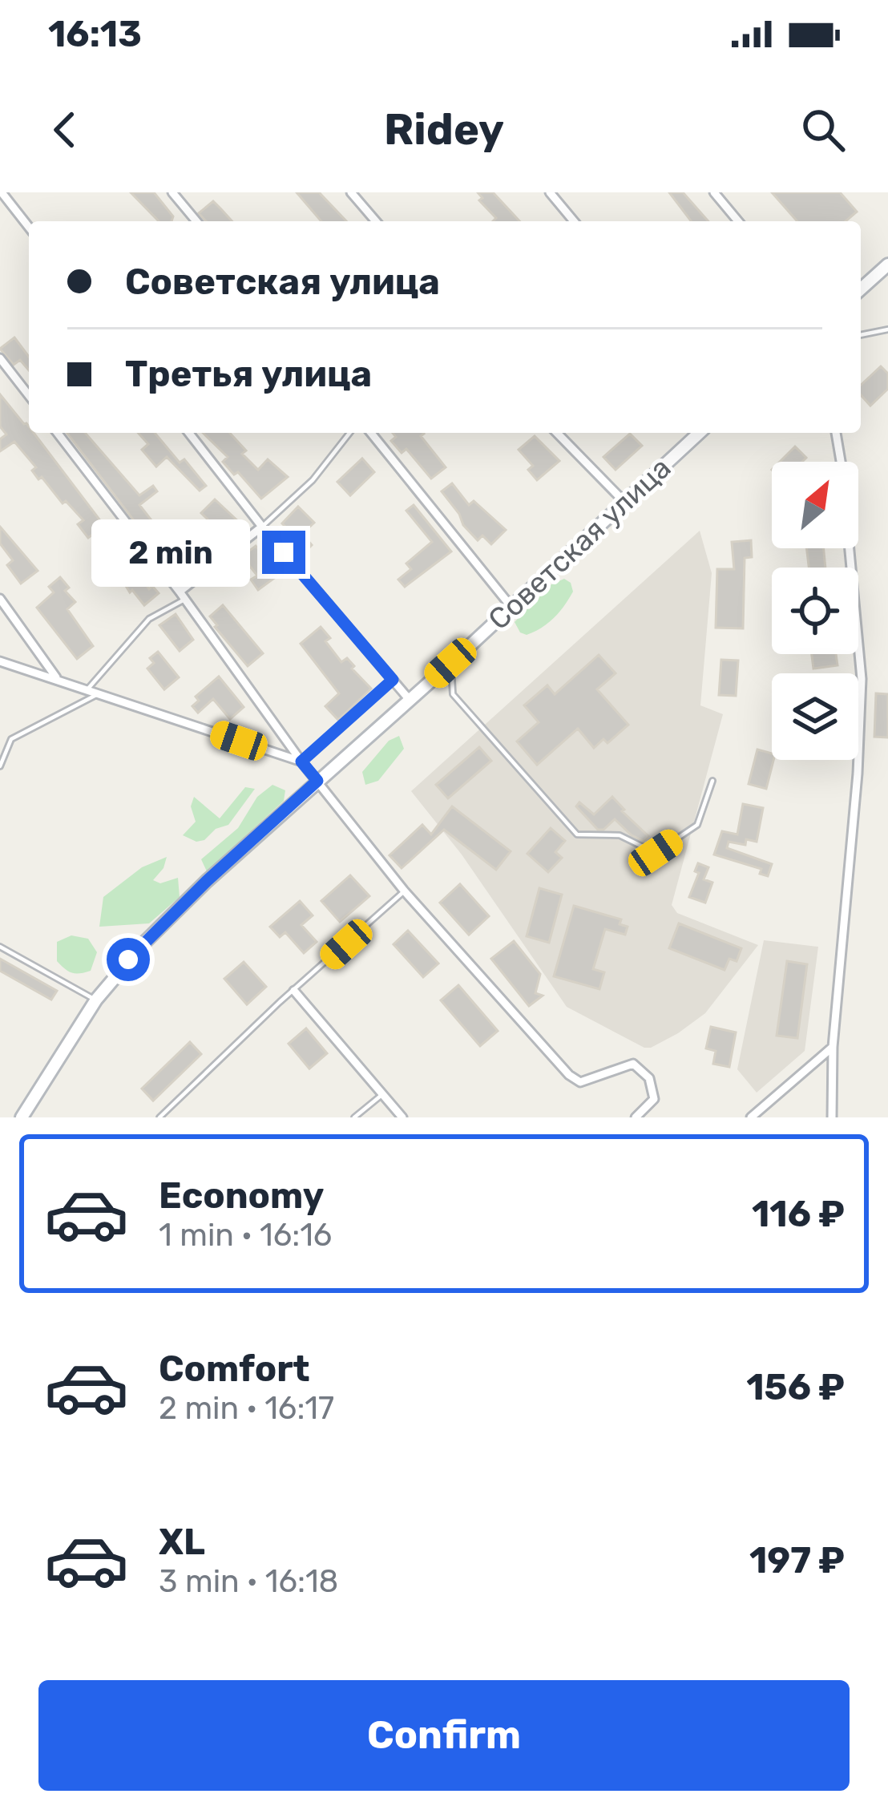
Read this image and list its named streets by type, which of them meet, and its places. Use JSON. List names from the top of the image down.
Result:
{
  "streets": {
    "main road": ["Советская улица"]
  },
  "north": "top right",
  "page": {
    "status": "16:13",
    "header": "Ridey",
    "banner": ["Советская улица", "Третья улица"],
    "bubble": "2 min",
    "list": [
      {
        "name": "Economy",
        "note": "1 min · 16:16",
        "value": "116 ₽"
      },
      {
        "name": "Comfort",
        "note": "2 min · 16:17",
        "value": "156 ₽"
      },
      {
        "name": "XL",
        "note": "3 min · 16:18",
        "value": "197 ₽"
      }
    ],
    "buttons": "Confirm"
  }
}
